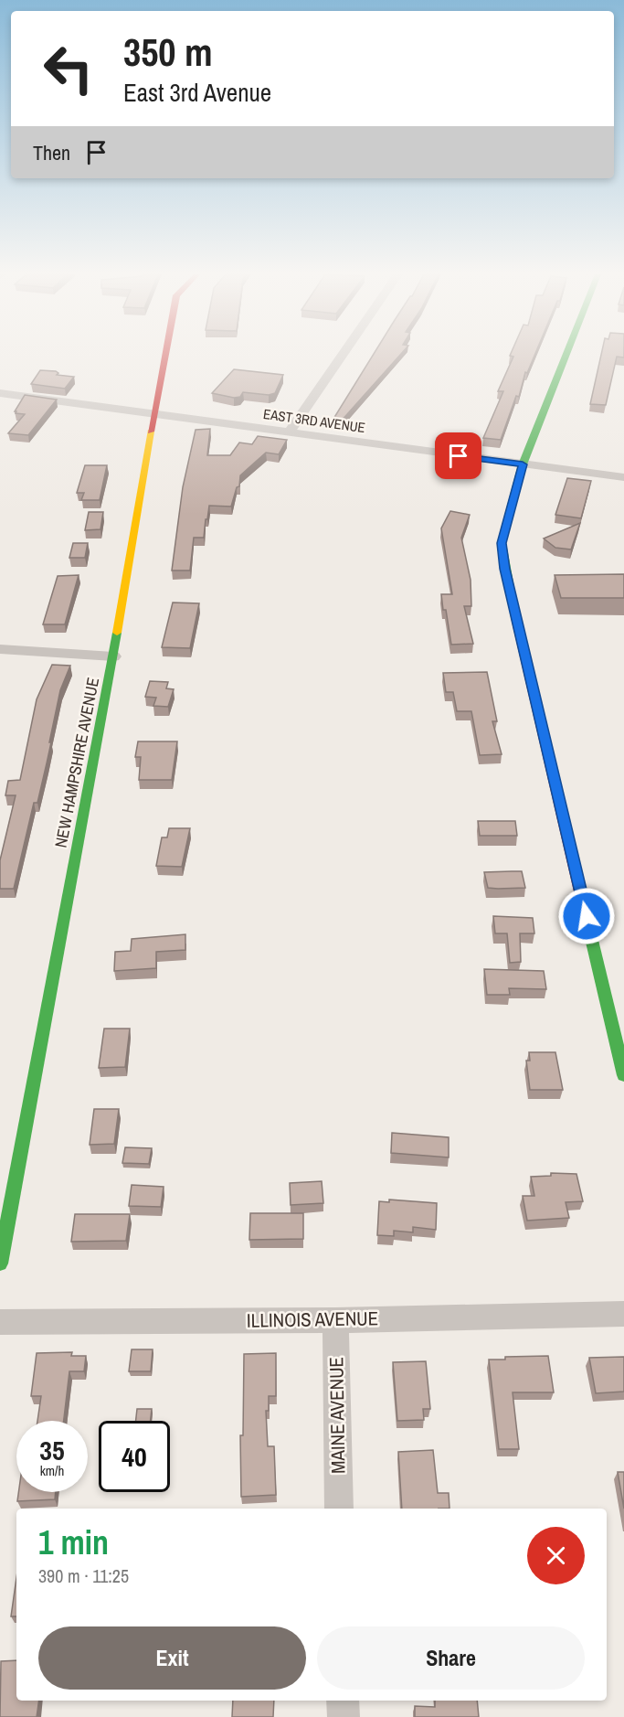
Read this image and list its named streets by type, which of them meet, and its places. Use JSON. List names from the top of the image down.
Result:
{
  "streets": {
    "street": [
      "EAST 3RD AVENUE",
      "NEW HAMPSHIRE AVENUE",
      "ILLINOIS AVENUE",
      "MAINE AVENUE"
    ]
  },
  "crossings": [
    ["EAST 3RD AVENUE", "NEW HAMPSHIRE AVENUE"],
    ["ILLINOIS AVENUE", "MAINE AVENUE"]
  ],
  "page": {
    "turn": ["350 m", "East 3rd Avenue"],
    "then": "Then",
    "speed": "35 km/h",
    "limit": "40",
    "heading": ["1 min", "390 m · 11:25"],
    "buttons": ["Exit", "Share"]
  }
}
